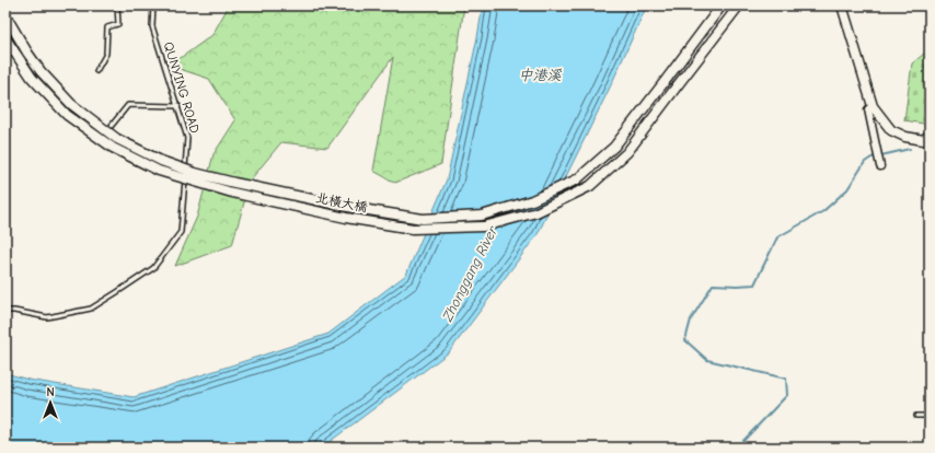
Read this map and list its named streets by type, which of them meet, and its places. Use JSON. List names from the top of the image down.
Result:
{
  "streets": {
    "main road": ["北橫大橋"],
    "lane": ["QUNYING ROAD"]
  },
  "water": ["中港溪", "Zhonggang River"],
  "north": "top"
}
